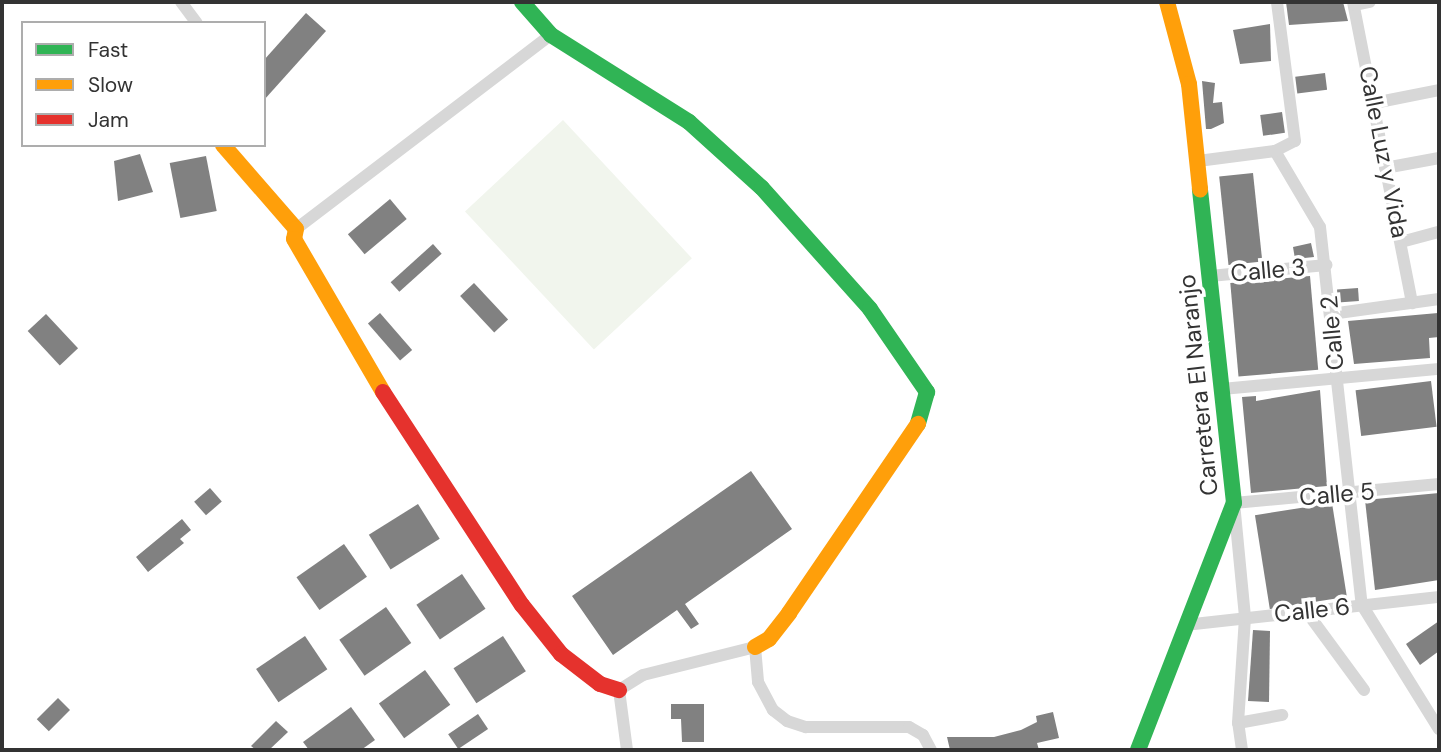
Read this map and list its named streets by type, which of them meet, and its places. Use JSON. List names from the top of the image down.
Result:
{
  "streets": {
    "street": [
      "Calle Luz y Vida",
      "Calle 3",
      "Calle 2",
      "Carretera El Naranjo",
      "Calle 5",
      "Calle 6"
    ]
  },
  "crossings": [
    ["Calle 3", "Calle 2"],
    ["Calle 3", "Carretera El Naranjo"],
    ["Calle 2", "Calle 5"],
    ["Calle 2", "Calle 6"],
    ["Carretera El Naranjo", "Calle 5"],
    ["Carretera El Naranjo", "Calle 6"]
  ],
  "legend": ["Fast", "Slow", "Jam"]
}
